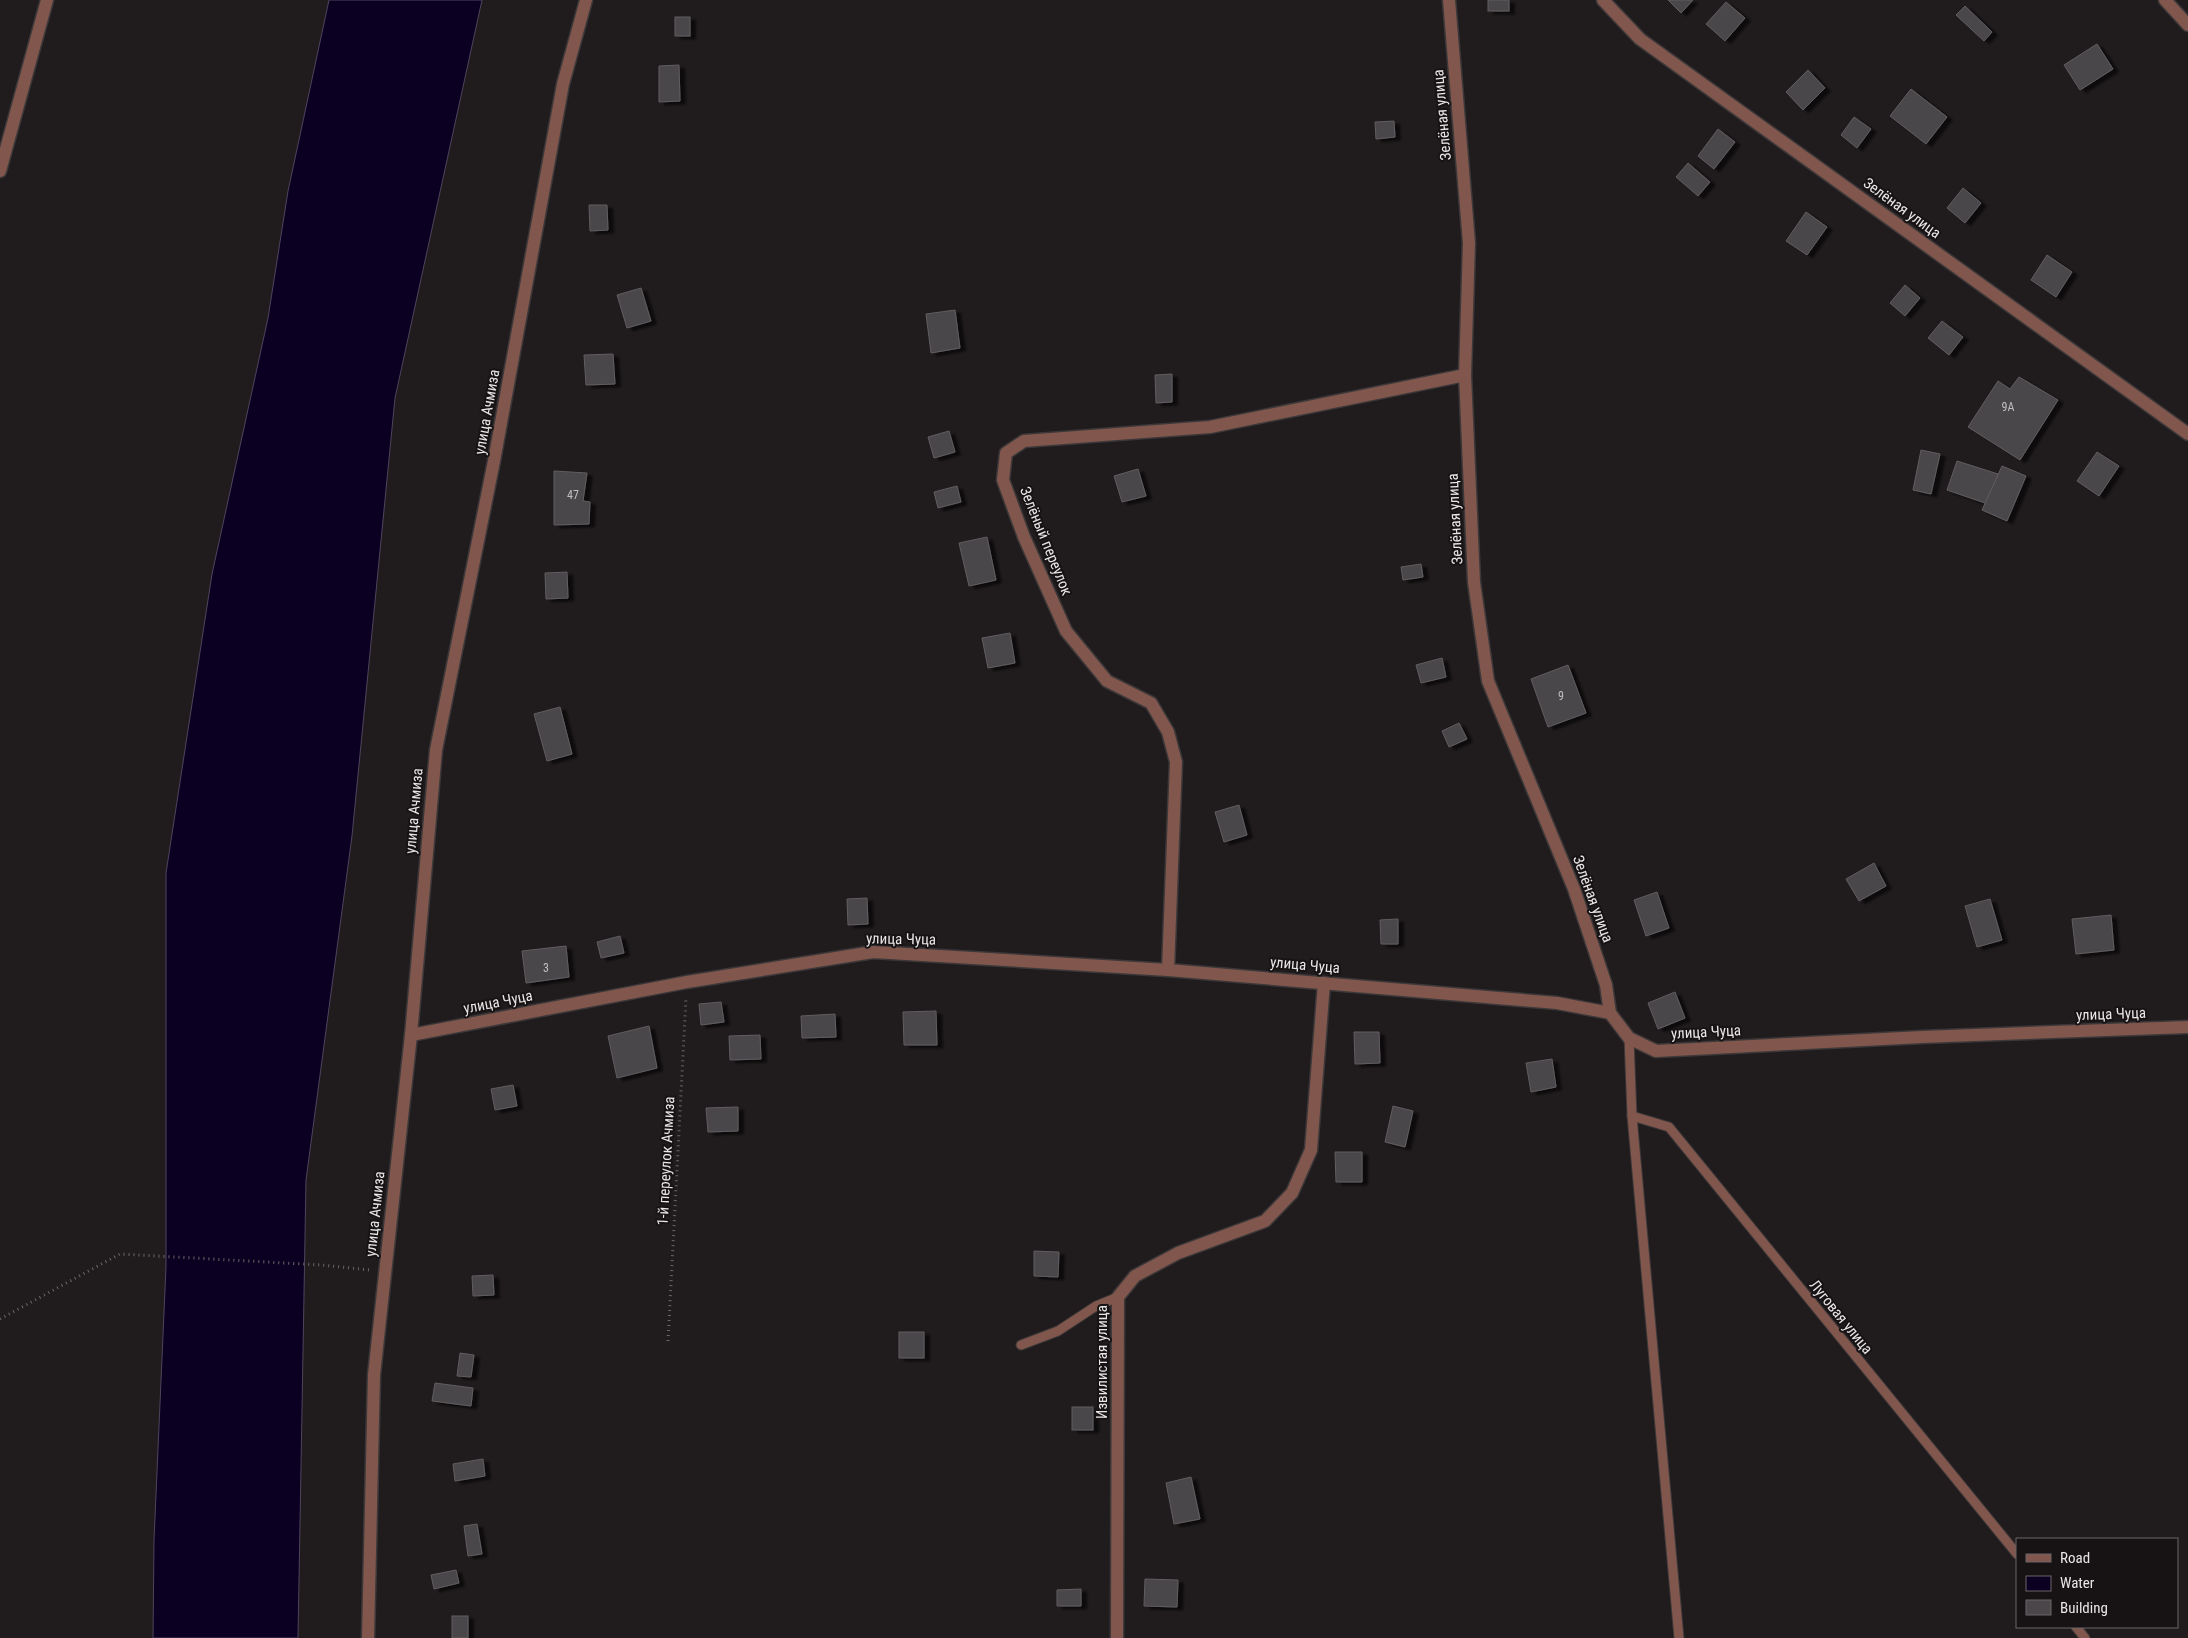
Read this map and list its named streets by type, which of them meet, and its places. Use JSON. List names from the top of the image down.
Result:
{
  "streets": {
    "street": [
      "Зелёная улица",
      "улица Ачмиза",
      "Зелёный переулок",
      "улица Чуца",
      "Извилистая улица"
    ],
    "lane": ["Луговая улица"],
    "path": ["1-й переулок Ачмиза"]
  },
  "crossings": [
    ["Зелёная улица", "Зелёный переулок"],
    ["Зелёная улица", "улица Чуца"],
    ["улица Ачмиза", "улица Чуца"],
    ["Зелёный переулок", "улица Чуца"],
    ["улица Чуца", "1-й переулок Ачмиза"],
    ["улица Чуца", "Извилистая улица"]
  ],
  "house_numbers": [
    "9А",
    "47",
    "9",
    "3"
  ],
  "legend": ["Road", "Water", "Building"]
}
